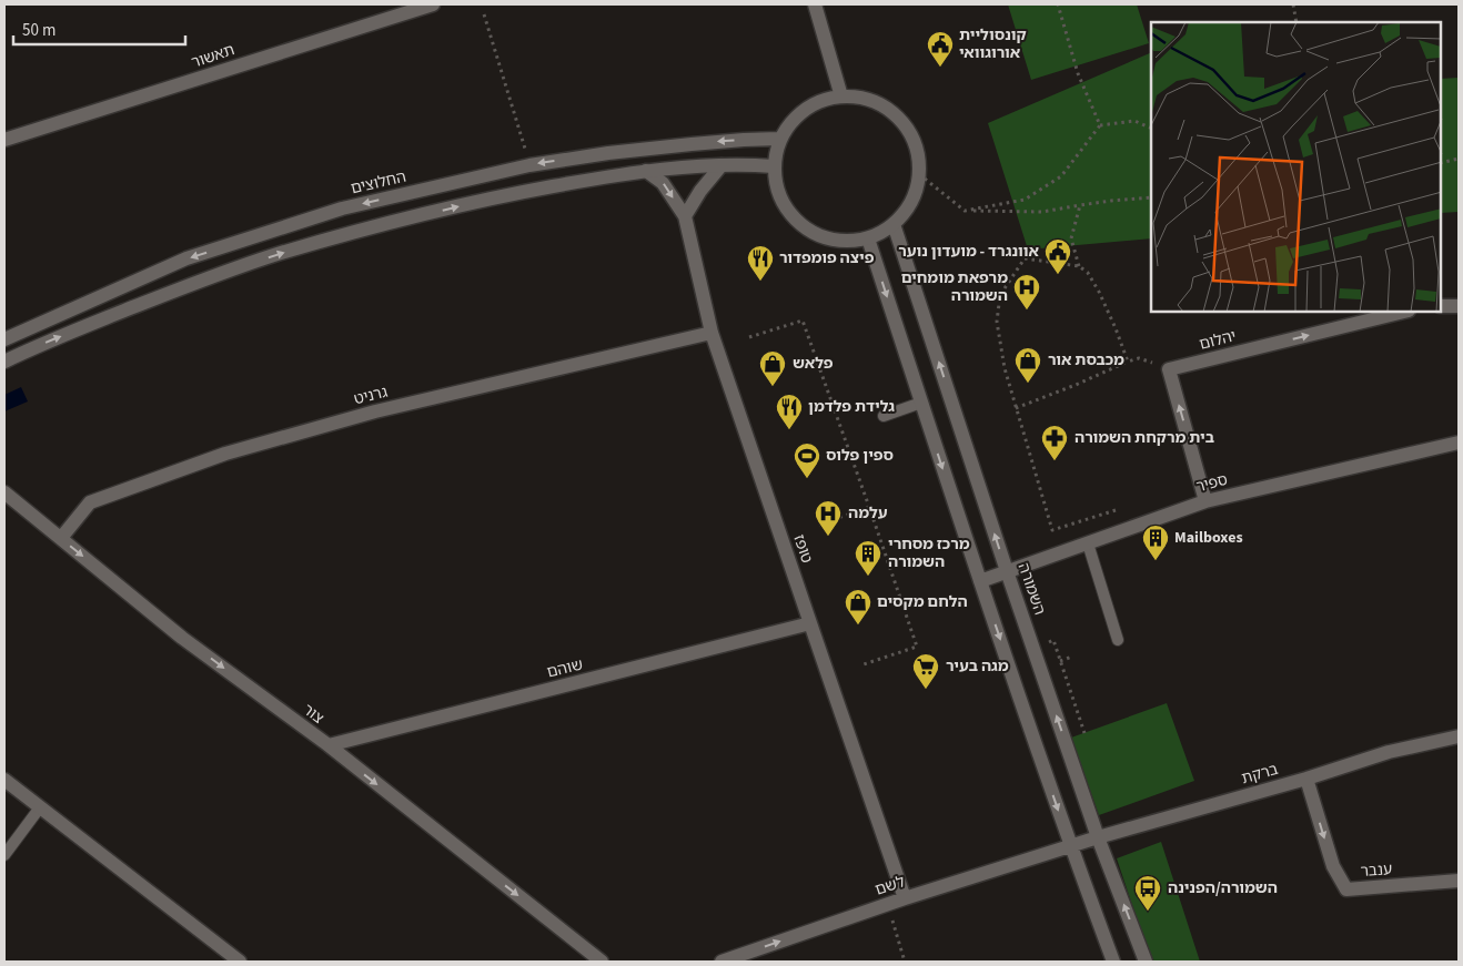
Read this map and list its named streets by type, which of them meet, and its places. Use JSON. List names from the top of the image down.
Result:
{
  "streets": {
    "street": [
      "תאשור",
      "החלוצים",
      "יהלום",
      "גרניט",
      "ספיר",
      "טופז",
      "השמורה",
      "שוהם",
      "צור",
      "ברקת",
      "ענבר",
      "לשם"
    ]
  },
  "crossings": [
    ["החלוצים", "השמורה"],
    ["גרניט", "טופז"],
    ["גרניט", "צור"],
    ["ספיר", "השמורה"],
    ["טופז", "שוהם"],
    ["טופז", "לשם"],
    ["השמורה", "ברקת"],
    ["שוהם", "צור"],
    ["ברקת", "ענבר"],
    ["ברקת", "לשם"]
  ],
  "one_way": ["יהלום", "צור", "לשם"],
  "places": {
    "public building": ["קונסוליית אורוגוואי", "אוונגרד - מועדון נוער"],
    "restaurant": ["פיצה פומפדור", "גלידת פלדמן"],
    "hospital": ["מרפאת מומחים השמורה", "עלמה"],
    "shop": ["מכבסת אור", "פלאש", "הלחם מקסים"],
    "pharmacy": ["בית מרקחת השמורה"],
    "sports": ["ספין פלוס"],
    "building": ["Mailboxes", "מרכז מסחרי השמורה"],
    "supermarket": ["מגה בעיר"],
    "bus stop": ["השמורה/הפנינה"]
  },
  "scale_bar": "50 m"
}
